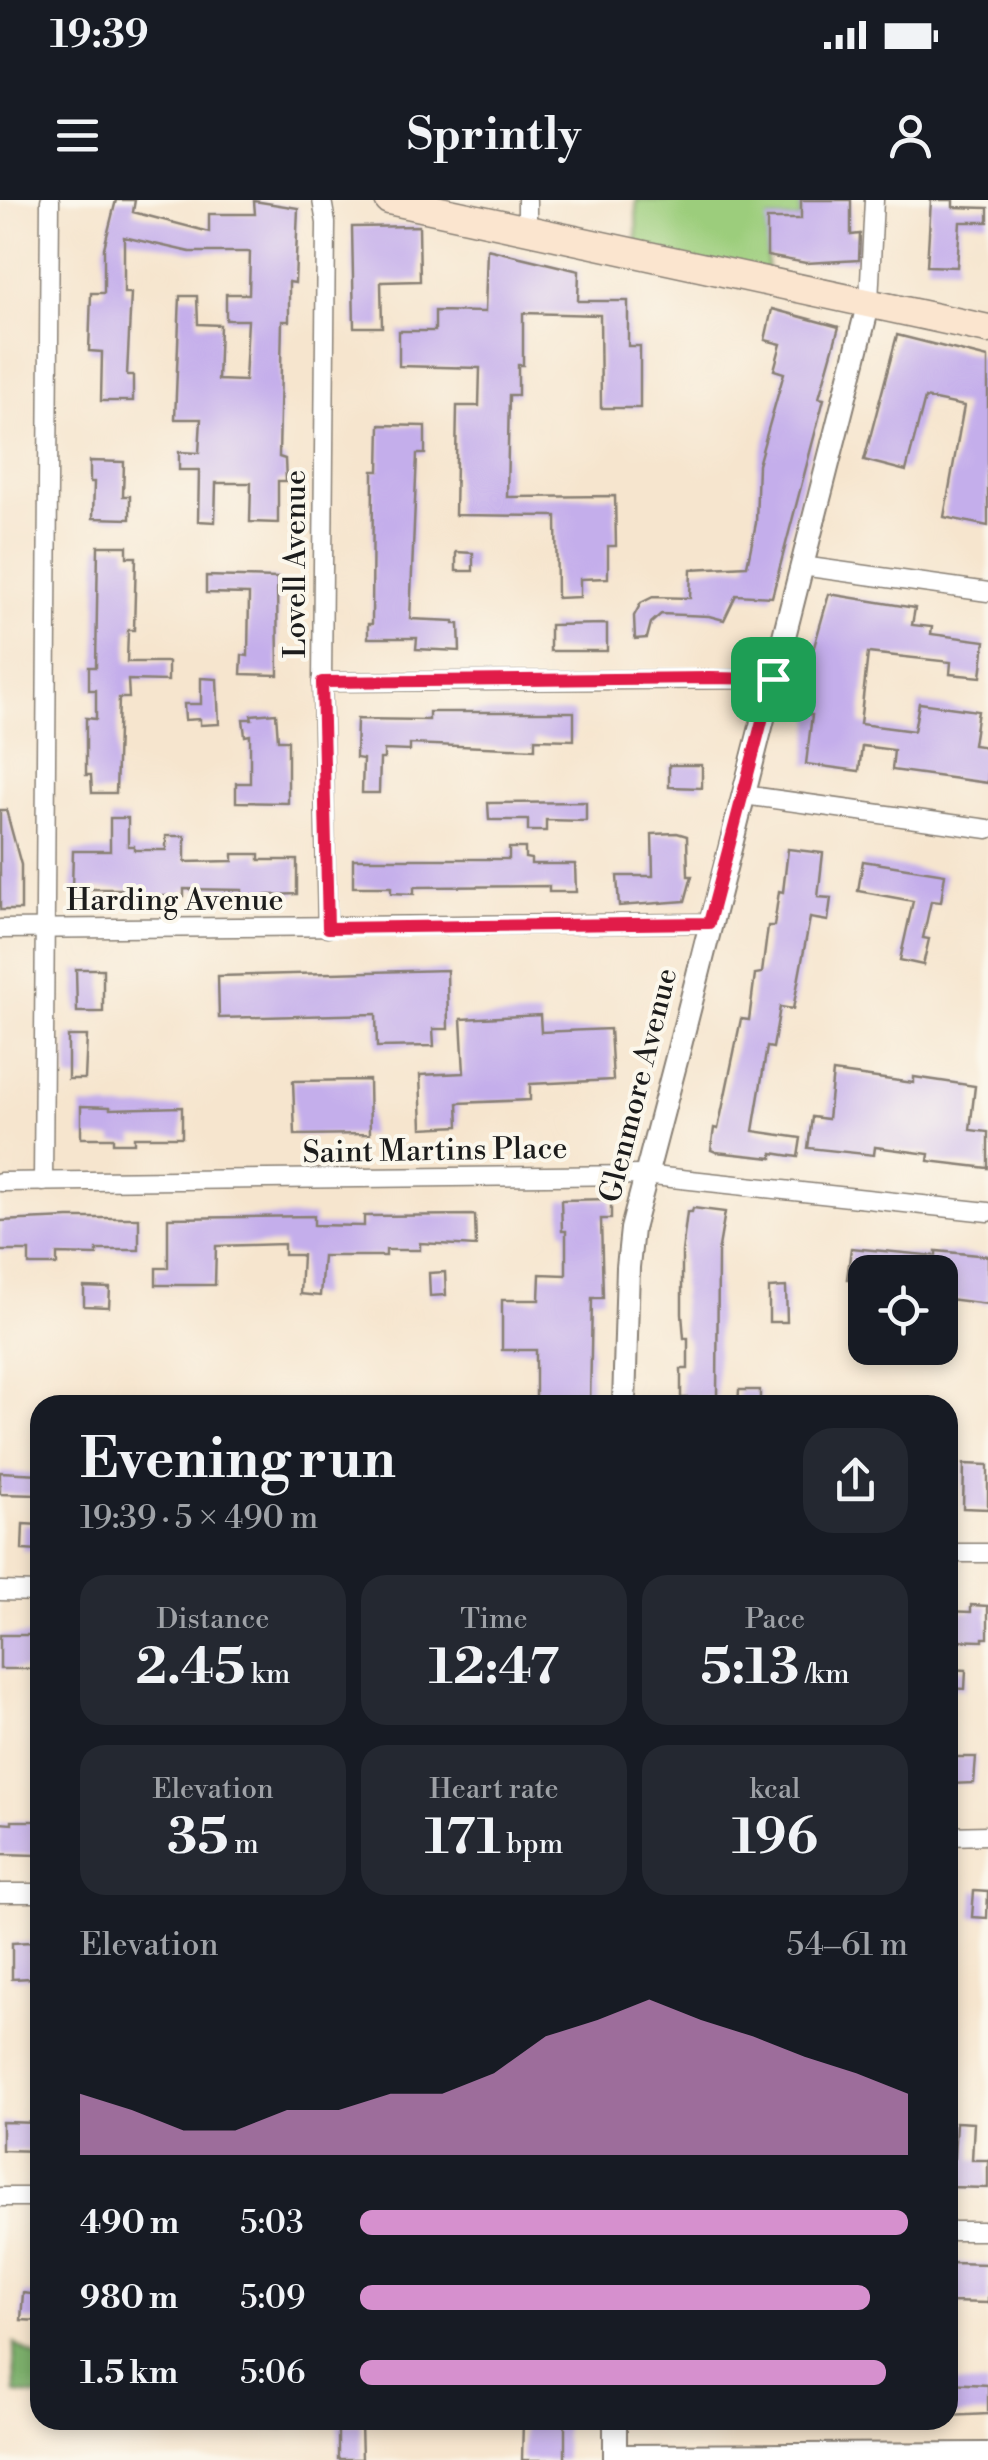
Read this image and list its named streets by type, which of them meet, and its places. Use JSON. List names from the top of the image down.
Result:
{
  "streets": {
    "street": [
      "Lovell Avenue",
      "Harding Avenue",
      "Glenmore Avenue",
      "Saint Martins Place"
    ]
  },
  "crossings": [
    ["Lovell Avenue", "Harding Avenue"],
    ["Harding Avenue", "Glenmore Avenue"],
    ["Glenmore Avenue", "Saint Martins Place"]
  ],
  "page": {
    "status": "19:39",
    "header": "Sprintly",
    "heading": ["Evening run", "19:39 · 5 × 490 m"],
    "stats": [
      ["Distance", "2.45 km"],
      ["Time", "12:47"],
      ["Pace", "5:13 /km"],
      ["Elevation", "35 m"],
      ["Heart rate", "171 bpm"],
      ["kcal", "196"]
    ],
    "chart": ["Elevation", "54–61 m"],
    "list": [
      {
        "name": "490 m",
        "note": "5:03"
      },
      {
        "name": "980 m",
        "note": "5:09"
      },
      {
        "name": "1.5 km",
        "note": "5:06"
      }
    ]
  }
}
